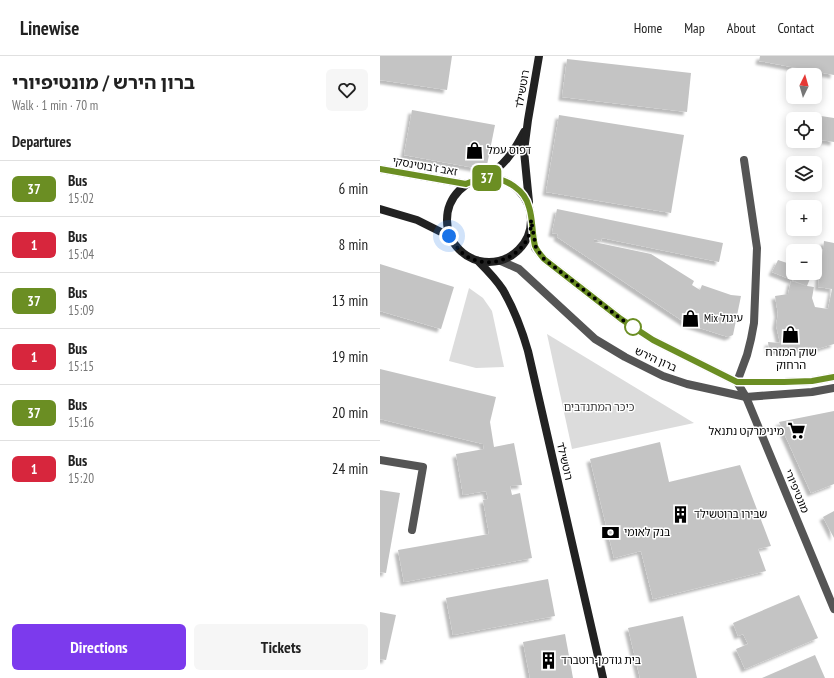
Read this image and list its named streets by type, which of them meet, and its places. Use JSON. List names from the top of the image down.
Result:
{
  "streets": {
    "street": [
      "רוטשילד",
      "זאב ז'בוטינסקי",
      "ברון הירש",
      "מונטיפיורי"
    ]
  },
  "crossings": [
    ["רוטשילד", "זאב ז'בוטינסקי"],
    ["רוטשילד", "ברון הירש"],
    ["זאב ז'בוטינסקי", "ברון הירש"],
    ["ברון הירש", "מונטיפיורי"]
  ],
  "parks": ["כיכר המתנדבים"],
  "places": {
    "shop": ["דפוס עמל", "Mix עיגול", "שוק המזרח הרחוק"],
    "supermarket": ["מינימרקט נתנאל"],
    "building": ["שבירו ברוטשילד", "בית גודמן-רוטברד"],
    "bank": ["בנק לאומי"]
  },
  "lines": ["bus line 37"],
  "north": "top",
  "page": {
    "header": "Linewise",
    "nav": [
      "Home",
      "Map",
      "About",
      "Contact"
    ],
    "heading": [
      ["ברון הירש / מונטיפיורי", "Walk · 1 min · 70 m"],
      "Departures"
    ],
    "on_map": "37",
    "map_buttons": ["+", "−"],
    "list": [
      {
        "mark": "37",
        "name": "Bus",
        "note": "15:02",
        "value": "6 min"
      },
      {
        "mark": "1",
        "name": "Bus",
        "note": "15:04",
        "value": "8 min"
      },
      {
        "mark": "37",
        "name": "Bus",
        "note": "15:09",
        "value": "13 min"
      },
      {
        "mark": "1",
        "name": "Bus",
        "note": "15:15",
        "value": "19 min"
      },
      {
        "mark": "37",
        "name": "Bus",
        "note": "15:16",
        "value": "20 min"
      },
      {
        "mark": "1",
        "name": "Bus",
        "note": "15:20",
        "value": "24 min"
      }
    ],
    "buttons": ["Directions", "Tickets"]
  }
}
